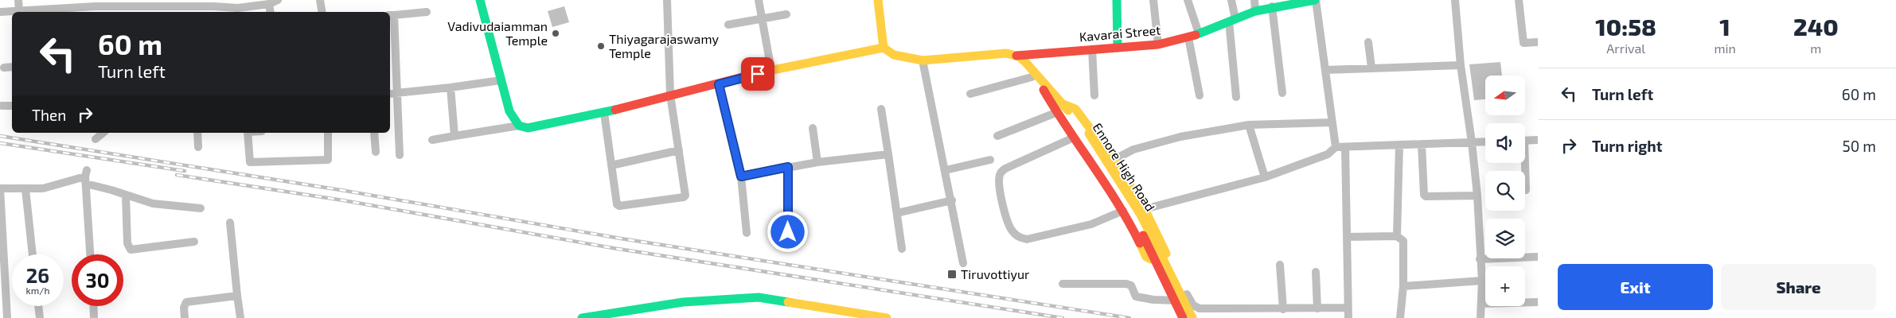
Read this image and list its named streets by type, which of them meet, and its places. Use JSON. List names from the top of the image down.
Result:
{
  "streets": {
    "street": ["Kavarai Street", "Ennore High Road"]
  },
  "crossings": [
    ["Kavarai Street", "Ennore High Road"]
  ],
  "places": {
    "other": ["Vadivudaiamman Temple", "Thiyagarajaswamy Temple"],
    "transit": ["Tiruvottiyur"]
  },
  "north": "left",
  "page": {
    "eta": [
      "10:58",
      "Arrival",
      "1",
      "min",
      "240",
      "m"
    ],
    "turn": ["60 m", "Turn left"],
    "list": [
      {
        "name": "Turn left",
        "value": "60 m"
      },
      {
        "name": "Turn right",
        "value": "50 m"
      }
    ],
    "map_buttons": "+",
    "then": "Then",
    "speed": "26 km/h",
    "limit": "30",
    "buttons": ["Exit", "Share"]
  }
}
